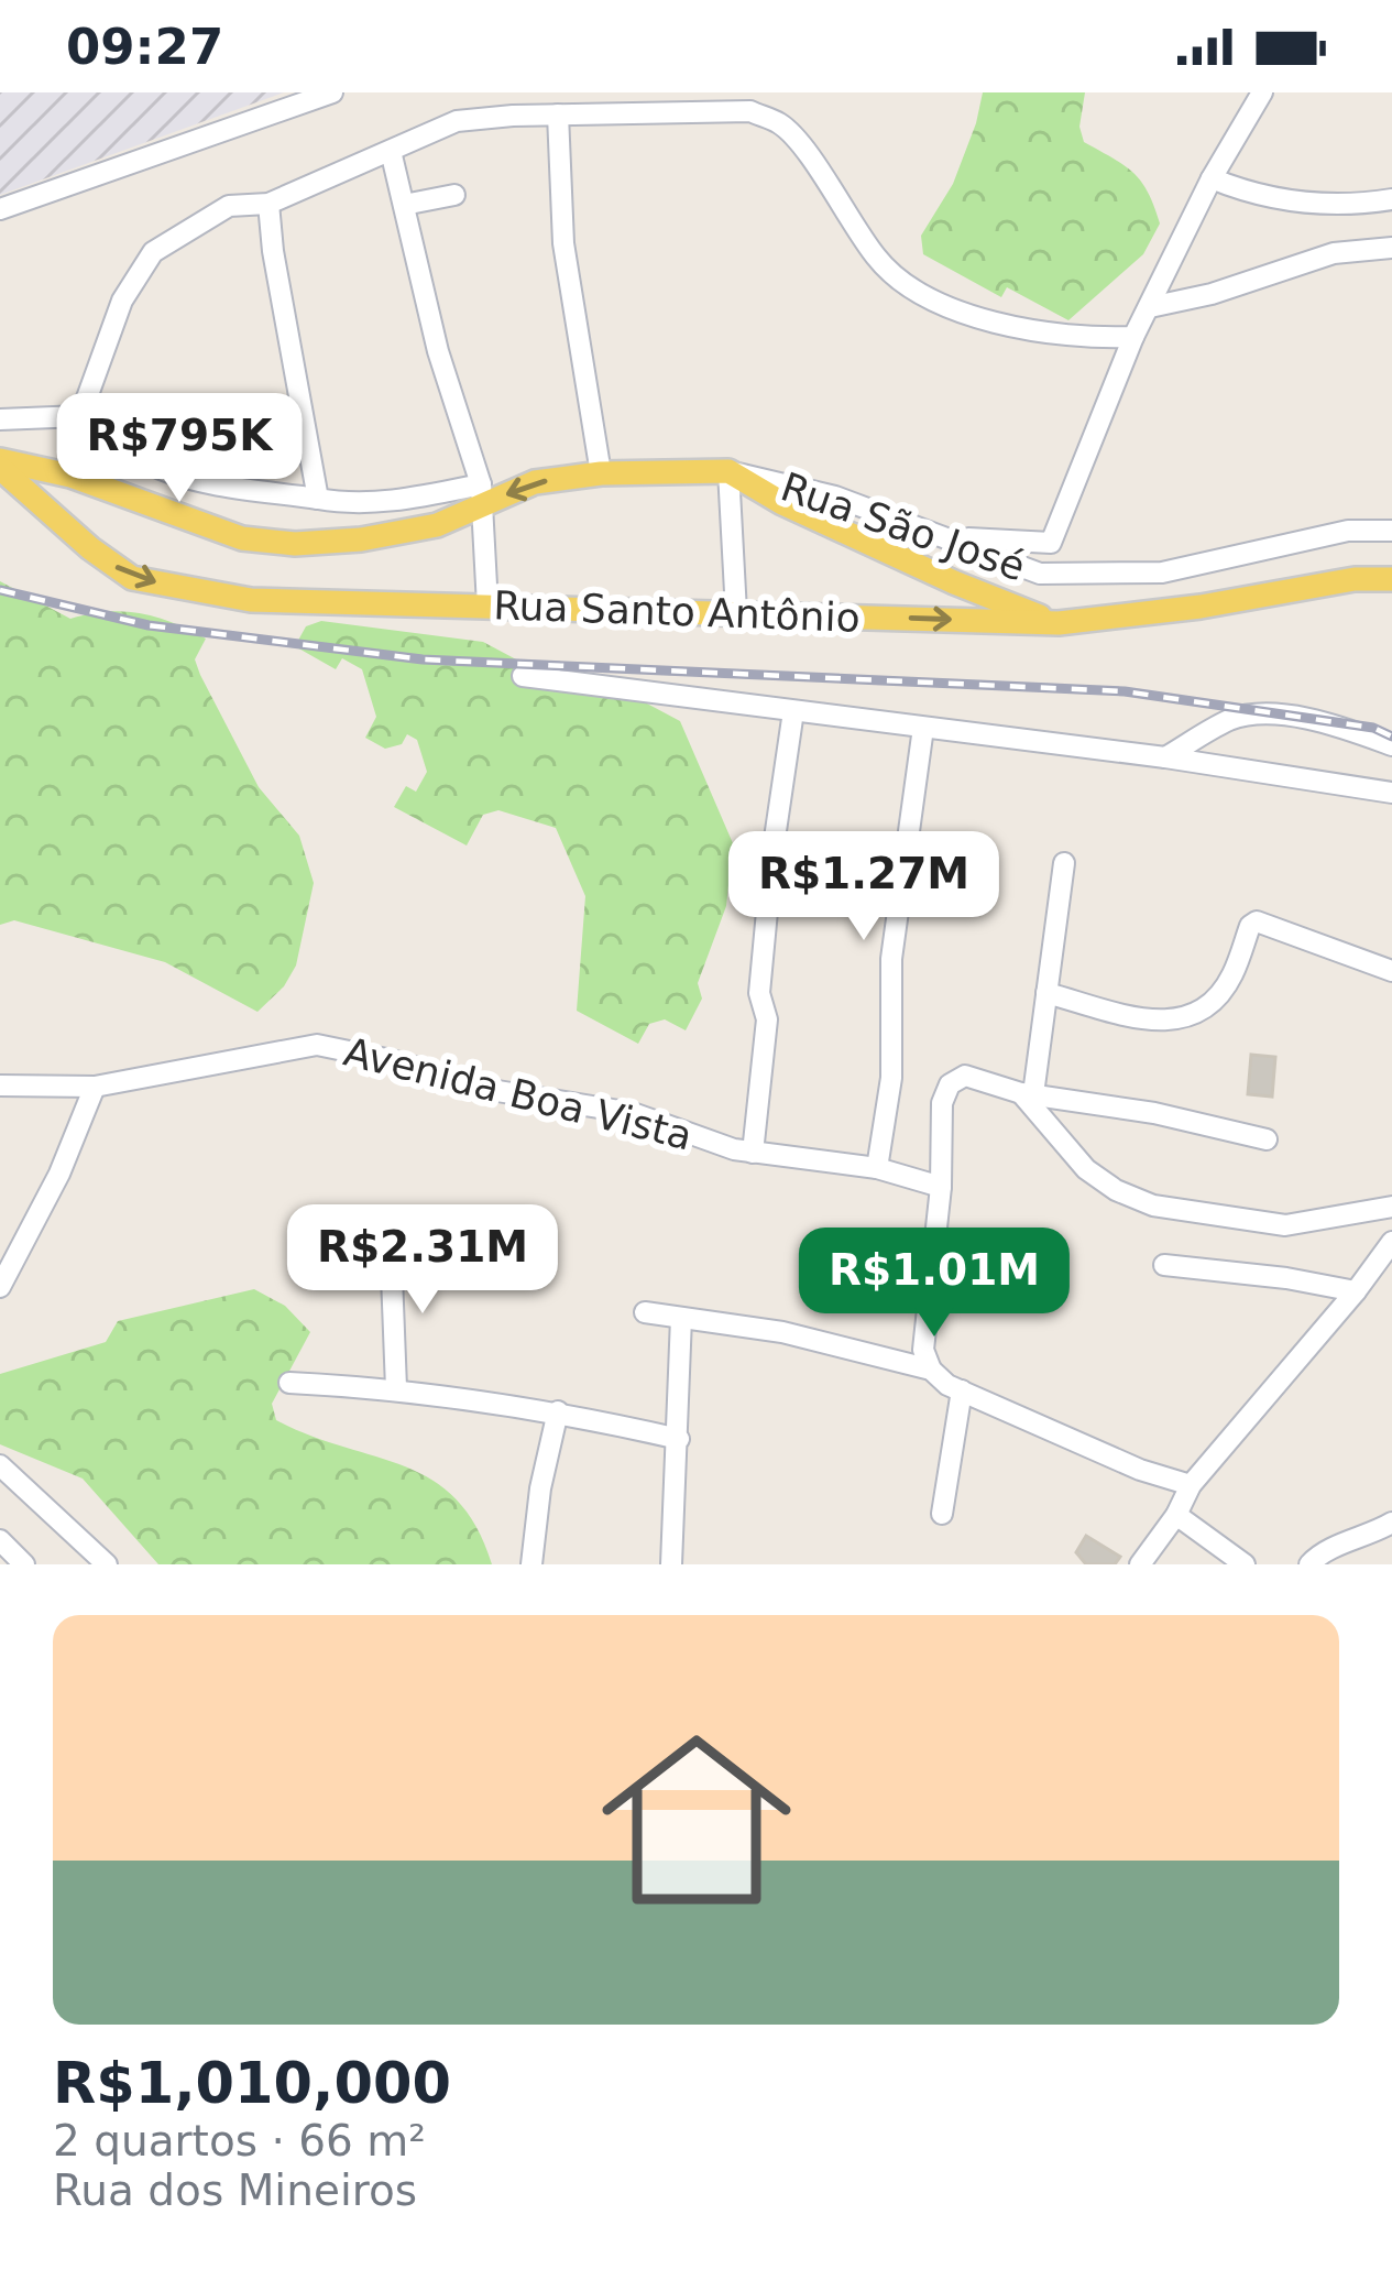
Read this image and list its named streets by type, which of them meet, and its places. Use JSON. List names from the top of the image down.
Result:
{
  "streets": {
    "main road": ["Rua São José", "Rua Santo Antônio"],
    "street": ["Avenida Boa Vista"]
  },
  "crossings": [
    ["Rua São José", "Rua Santo Antônio"]
  ],
  "one_way": ["Rua Santo Antônio"],
  "page": {
    "status": "09:27",
    "price": [
      "R$795K",
      "R$1.27M",
      "R$2.31M",
      "R$1.01M"
    ],
    "list": [
      {
        "name": "R$1,010,000",
        "note": "2 quartos · 66 m² · Rua dos Mineiros"
      }
    ]
  }
}
